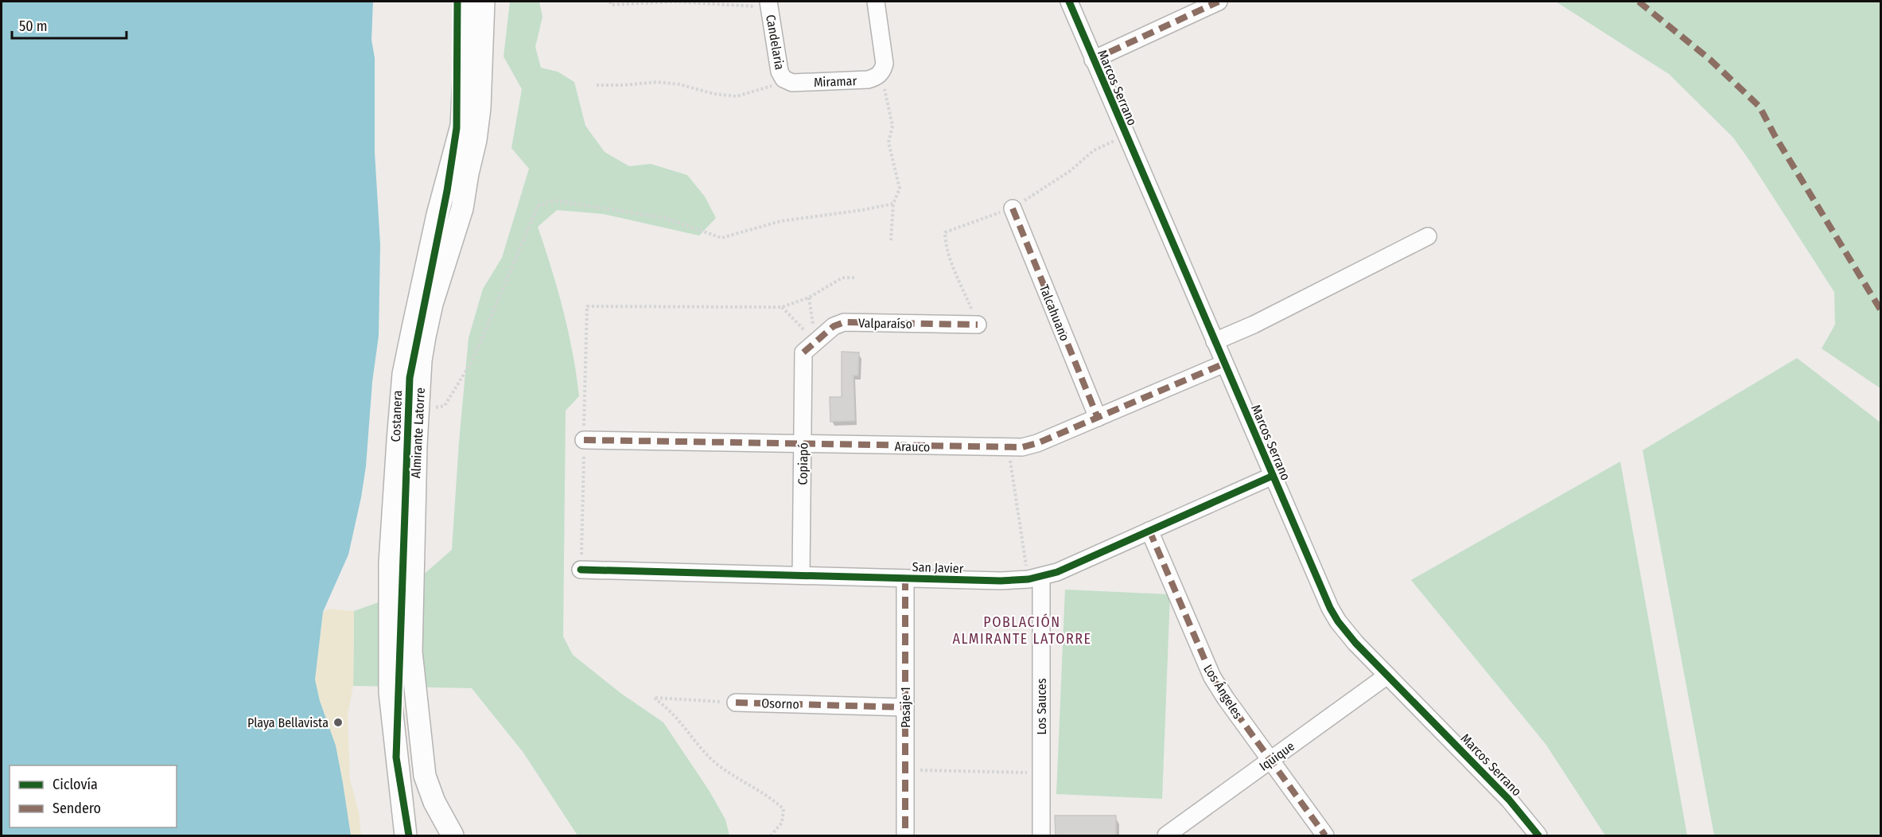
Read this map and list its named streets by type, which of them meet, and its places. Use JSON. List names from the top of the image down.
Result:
{
  "streets": {
    "main road": ["Almirante Latorre"],
    "street": [
      "Candelaria",
      "Miramar",
      "Marcos Serrano",
      "Talcahuano",
      "Valparaíso",
      "Arauco",
      "Copiapó",
      "San Javier",
      "Los Ángeles",
      "Osorno",
      "Los Sauces",
      "Pasaje 1",
      "Iquique"
    ],
    "cycle path": ["Costanera"]
  },
  "crossings": [
    ["Candelaria", "Miramar"],
    ["Marcos Serrano", "Arauco"],
    ["Marcos Serrano", "San Javier"],
    ["Marcos Serrano", "Iquique"],
    ["Talcahuano", "Arauco"],
    ["Valparaíso", "Copiapó"],
    ["Arauco", "Copiapó"],
    ["Copiapó", "San Javier"],
    ["San Javier", "Los Ángeles"],
    ["San Javier", "Los Sauces"],
    ["San Javier", "Pasaje 1"],
    ["Los Ángeles", "Iquique"],
    ["Osorno", "Pasaje 1"]
  ],
  "districts": ["POBLACIÓN ALMIRANTE LATORRE"],
  "places": ["Playa Bellavista"],
  "legend": ["Ciclovía", "Sendero"],
  "scale_bar": "50 m"
}
